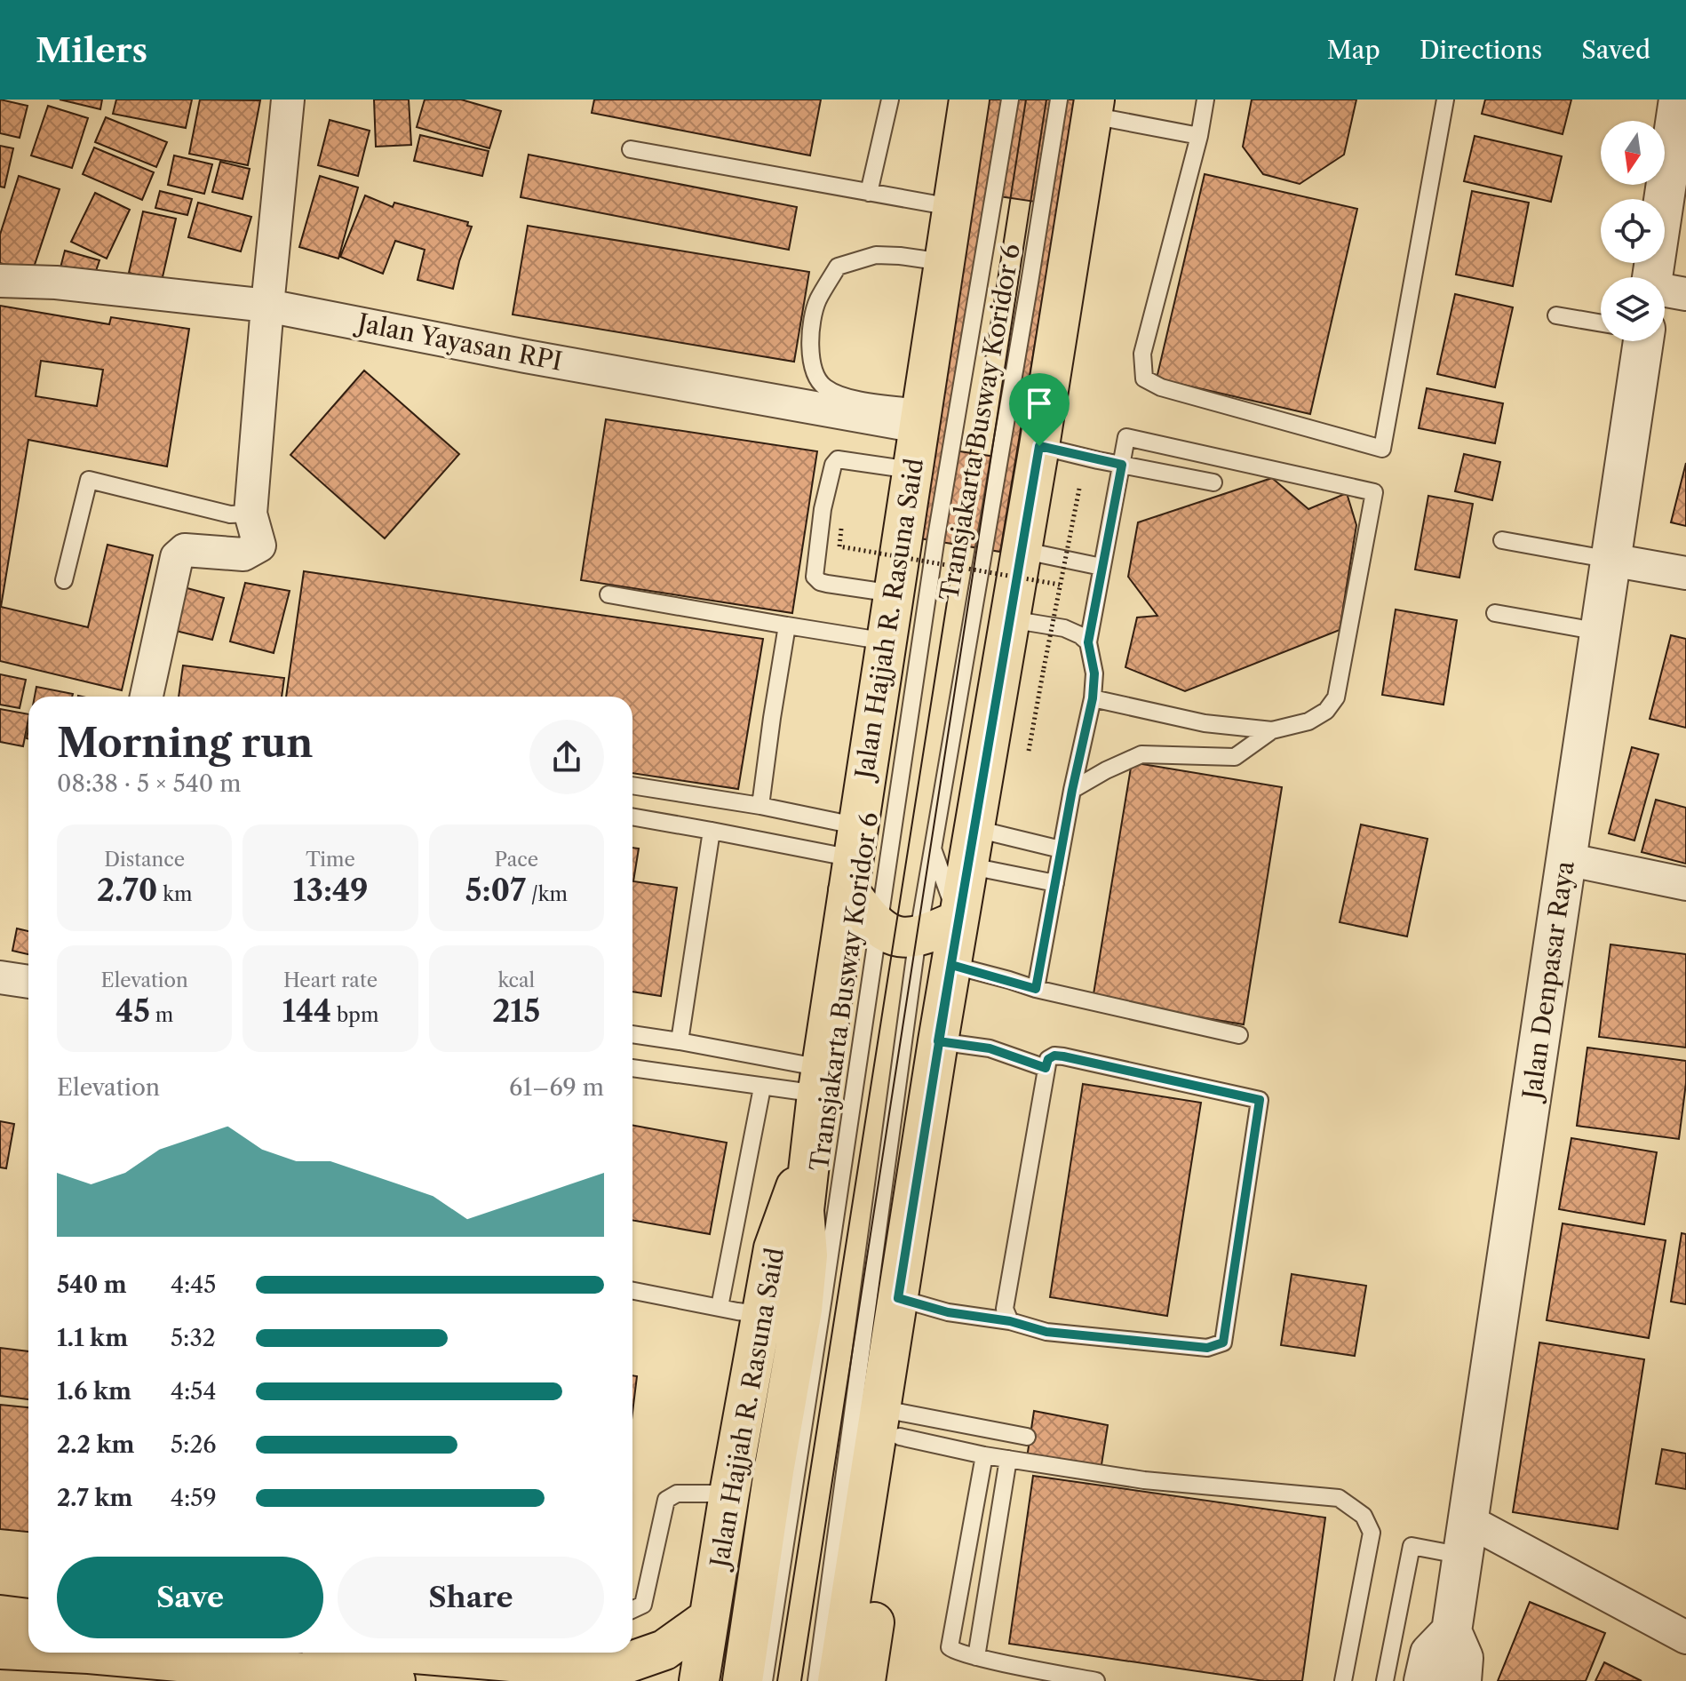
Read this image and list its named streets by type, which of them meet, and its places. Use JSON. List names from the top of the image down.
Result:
{
  "streets": {
    "main road": ["Jalan Hajjah R. Rasuna Said"],
    "street": ["Jalan Yayasan RPI", "Jalan Denpasar Raya"],
    "lane": ["Transjakarta Busway Koridor 6"]
  },
  "crossings": [
    ["Jalan Yayasan RPI", "Jalan Hajjah R. Rasuna Said"]
  ],
  "north": "bottom",
  "page": {
    "header": "Milers",
    "nav": ["Map", "Directions", "Saved"],
    "heading": ["Morning run", "08:38 · 5 × 540 m"],
    "stats": [
      ["Distance", "2.70 km"],
      ["Time", "13:49"],
      ["Pace", "5:07 /km"],
      ["Elevation", "45 m"],
      ["Heart rate", "144 bpm"],
      ["kcal", "215"]
    ],
    "chart": ["Elevation", "61–69 m"],
    "list": [
      {
        "name": "540 m",
        "note": "4:45"
      },
      {
        "name": "1.1 km",
        "note": "5:32"
      },
      {
        "name": "1.6 km",
        "note": "4:54"
      },
      {
        "name": "2.2 km",
        "note": "5:26"
      },
      {
        "name": "2.7 km",
        "note": "4:59"
      }
    ],
    "buttons": ["Save", "Share"]
  }
}
